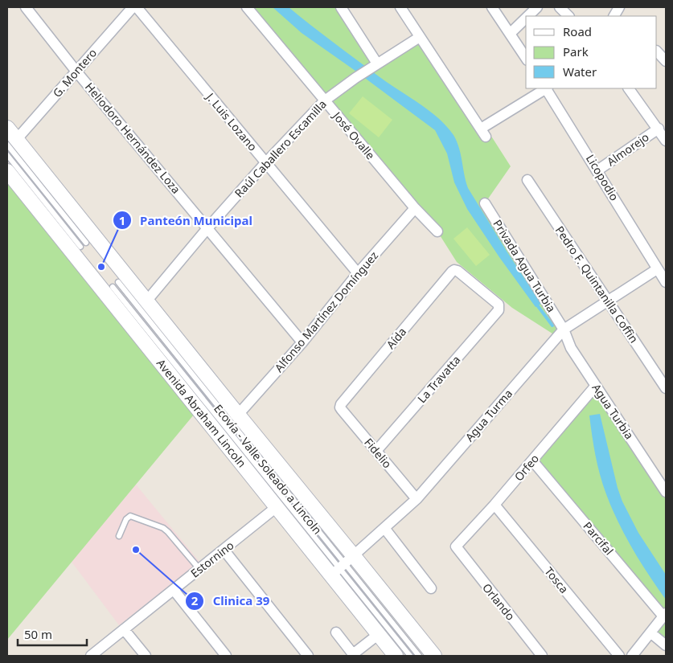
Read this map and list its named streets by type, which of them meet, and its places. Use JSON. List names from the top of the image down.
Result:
{
  "streets": {
    "main road": ["Avenida Abraham Lincoln"],
    "street": [
      "G. Montero",
      "J. Luis Lozano",
      "José Ovalle",
      "Heliodoro Hernández Loza",
      "Raúl Caballero Escamilla",
      "Almorejo",
      "Licopodio",
      "Privada Agua Turbia",
      "Pedro F. Quintanilla Coffin",
      "Alfonso Martínez Domínguez",
      "Aída",
      "La Travatta",
      "Agua Turbia",
      "Agua Turma",
      "Fidelio",
      "Orfeo",
      "Parcifal",
      "Estornino",
      "Tosca",
      "Orlando"
    ],
    "lane": ["Ecovía - Valle Soleado a Lincoln"]
  },
  "crossings": [
    ["G. Montero", "Heliodoro Hernández Loza"],
    ["J. Luis Lozano", "Raúl Caballero Escamilla"],
    ["J. Luis Lozano", "Alfonso Martínez Domínguez"],
    ["José Ovalle", "Raúl Caballero Escamilla"],
    ["José Ovalle", "Alfonso Martínez Domínguez"],
    ["Heliodoro Hernández Loza", "Raúl Caballero Escamilla"],
    ["Heliodoro Hernández Loza", "Alfonso Martínez Domínguez"],
    ["Almorejo", "Licopodio"],
    ["Licopodio", "Agua Turma"],
    ["Privada Agua Turbia", "Agua Turbia"],
    ["Privada Agua Turbia", "Agua Turma"],
    ["Pedro F. Quintanilla Coffin", "Agua Turma"],
    ["Aída", "La Travatta"],
    ["Aída", "Fidelio"],
    ["La Travatta", "Fidelio"],
    ["Agua Turbia", "Agua Turma"],
    ["Agua Turbia", "Orfeo"],
    ["Avenida Abraham Lincoln", "Agua Turma"],
    ["Avenida Abraham Lincoln", "Ecovía - Valle Soleado a Lincoln"],
    ["Avenida Abraham Lincoln", "Estornino"],
    ["Agua Turma", "Fidelio"],
    ["Agua Turma", "Ecovía - Valle Soleado a Lincoln"],
    ["Orfeo", "Parcifal"],
    ["Orfeo", "Tosca"],
    ["Orfeo", "Orlando"]
  ],
  "places": ["Panteón Municipal", "Clinica 39"],
  "legend": ["Road", "Park", "Water"],
  "scale_bar": "50 m"
}
